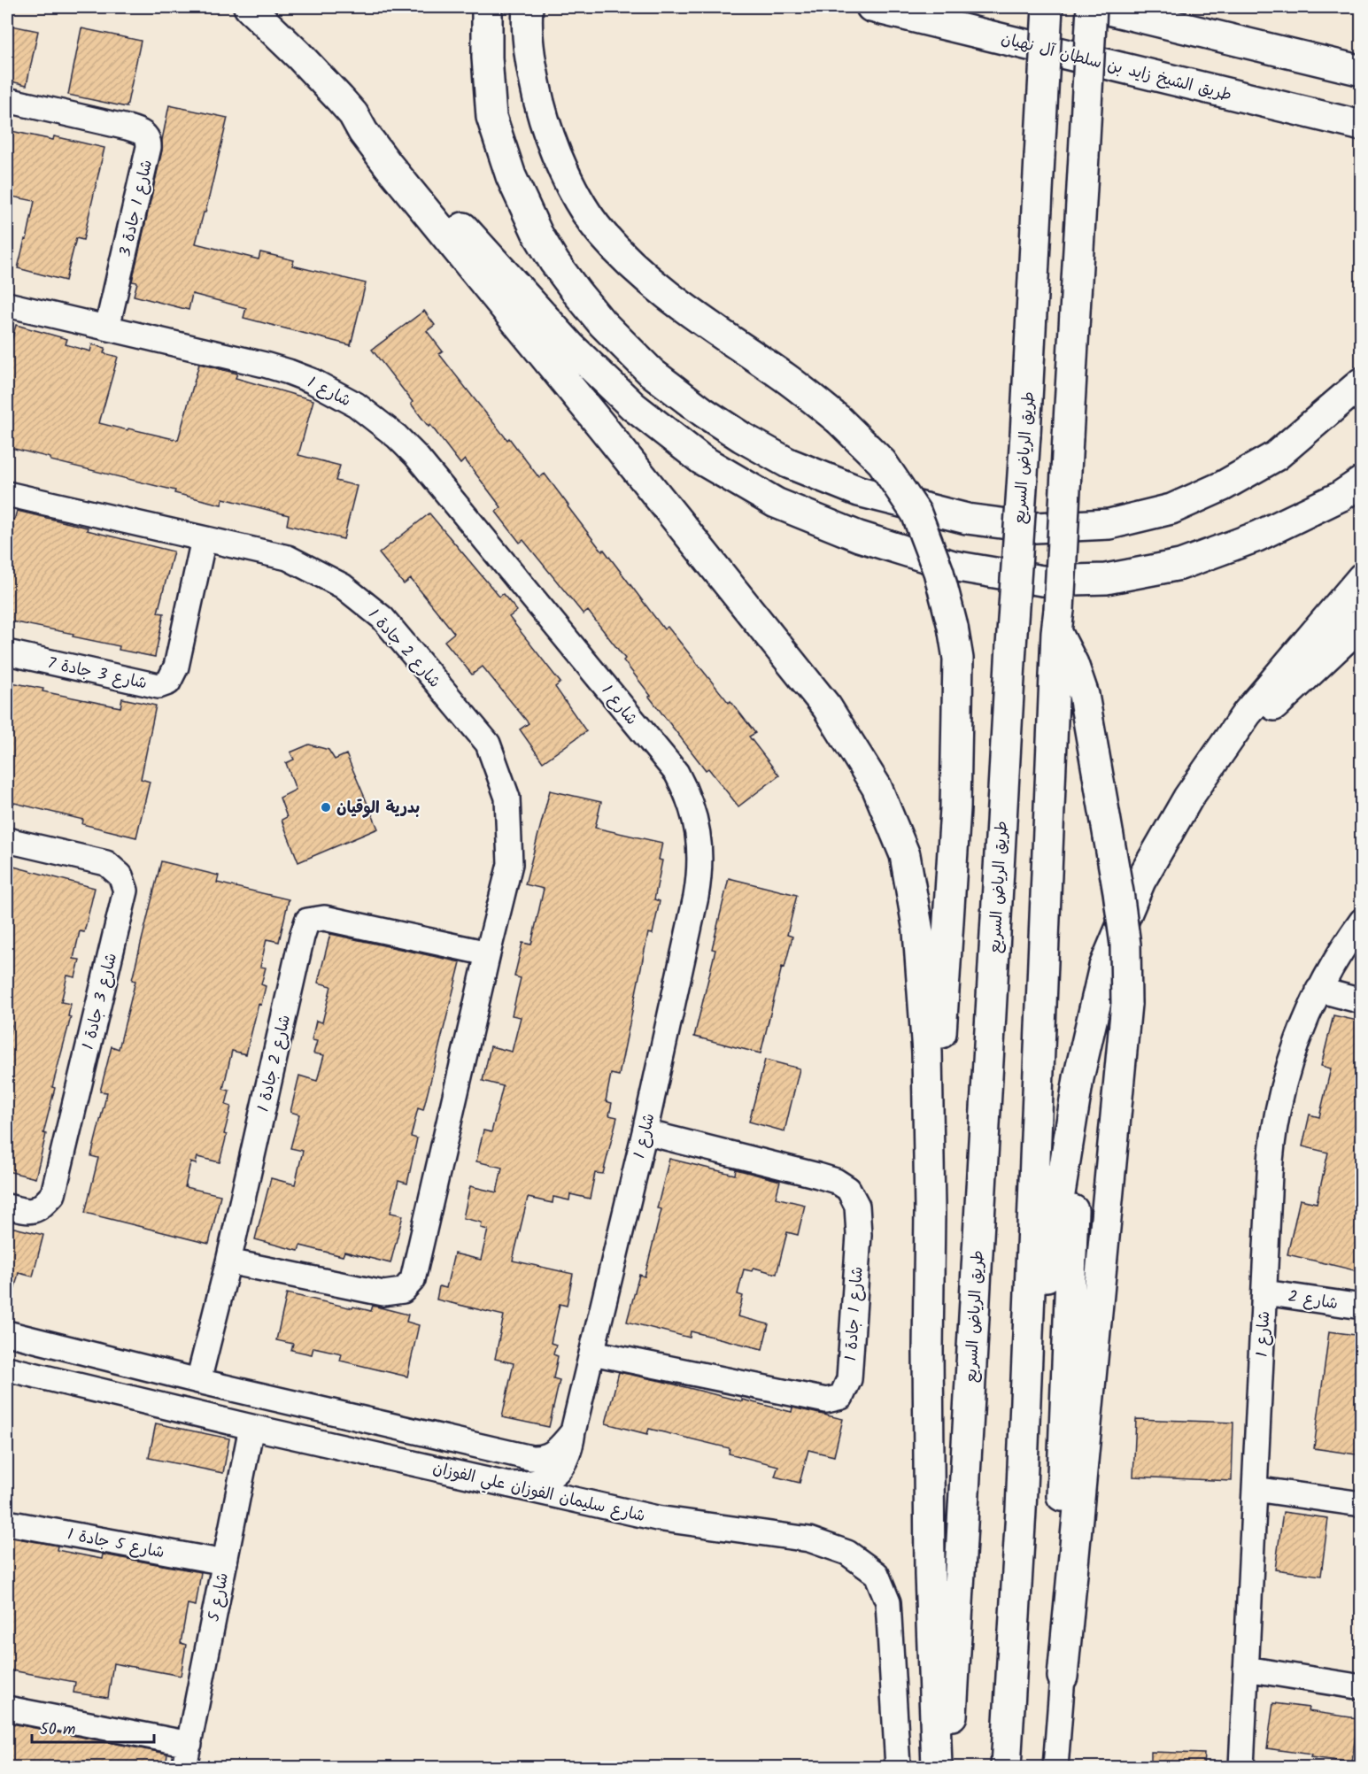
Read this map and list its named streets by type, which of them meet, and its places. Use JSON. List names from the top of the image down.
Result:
{
  "streets": {
    "highway": ["طريق الشيخ زايد بن سلطان آل نهيان", "طريق الرياض السريع"],
    "street": [
      "شارع 1 جادة 3",
      "شارع 1",
      "شارع 2 جادة 1",
      "شارع 3 جادة 7",
      "شارع 3 جادة 1",
      "شارع 2",
      "شارع 1 جادة 1",
      "شارع سليمان الفوزان علي الفوزان",
      "شارع 5 جادة 1",
      "شارع 5"
    ]
  },
  "crossings": [
    ["شارع 1 جادة 3", "شارع 1"],
    ["شارع 1", "شارع 2"],
    ["شارع 1", "شارع 1 جادة 1"],
    ["شارع 1", "شارع سليمان الفوزان علي الفوزان"],
    ["شارع 2 جادة 1", "شارع 3 جادة 7"],
    ["شارع 2 جادة 1", "شارع سليمان الفوزان علي الفوزان"],
    ["شارع سليمان الفوزان علي الفوزان", "شارع 5"],
    ["شارع 5 جادة 1", "شارع 5"]
  ],
  "places": ["بدرية الوقيان"],
  "scale_bar": "50 m"
}
